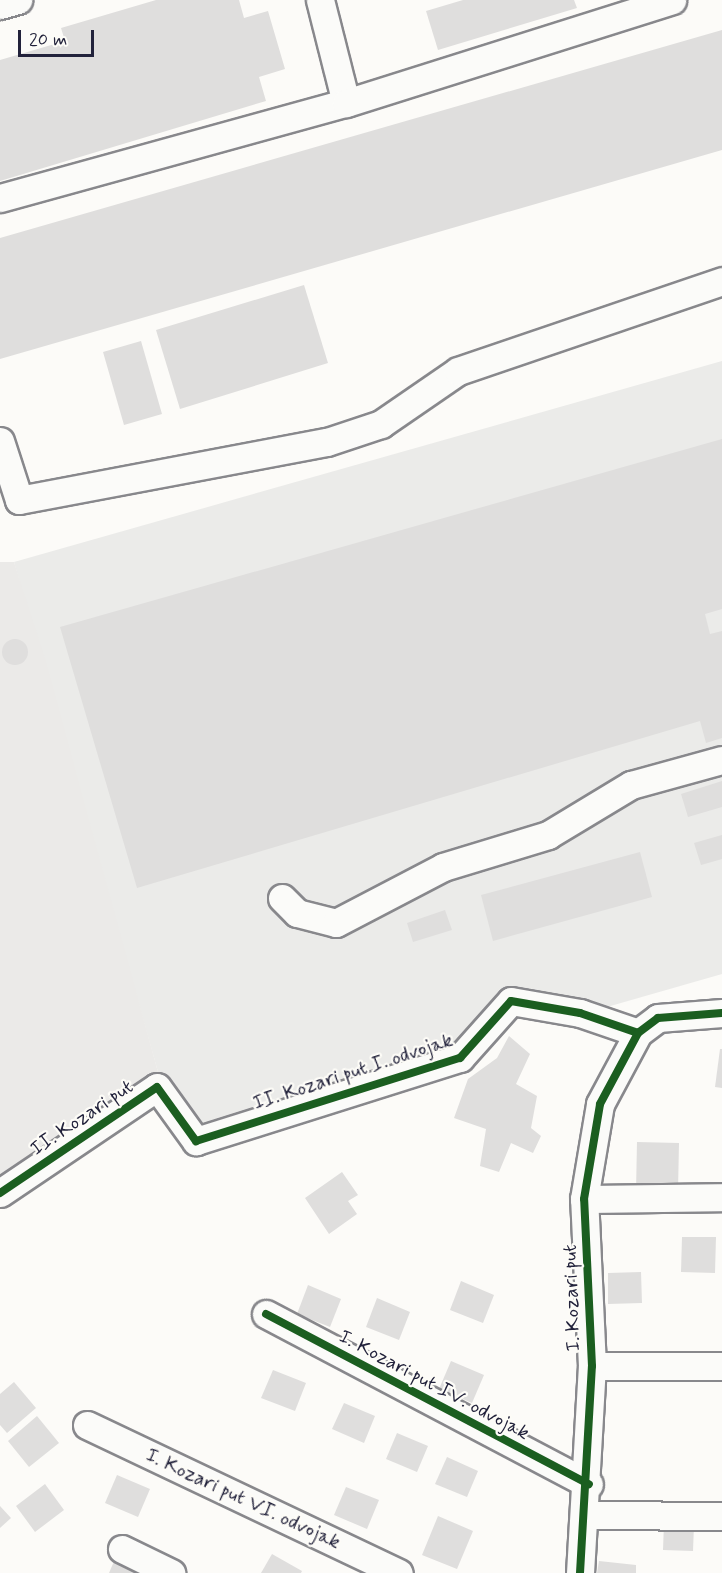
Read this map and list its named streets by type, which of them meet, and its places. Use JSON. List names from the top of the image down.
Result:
{
  "streets": {
    "street": [
      "II. Kozari put I. odvojak",
      "II. Kozari put",
      "I. Kozari put",
      "I. Kozari put IV. odvojak",
      "I. Kozari put VI. odvojak"
    ]
  },
  "crossings": [
    ["II. Kozari put I. odvojak", "II. Kozari put"],
    ["II. Kozari put I. odvojak", "I. Kozari put"],
    ["I. Kozari put", "I. Kozari put IV. odvojak"]
  ],
  "scale_bar": "20 m"
}
